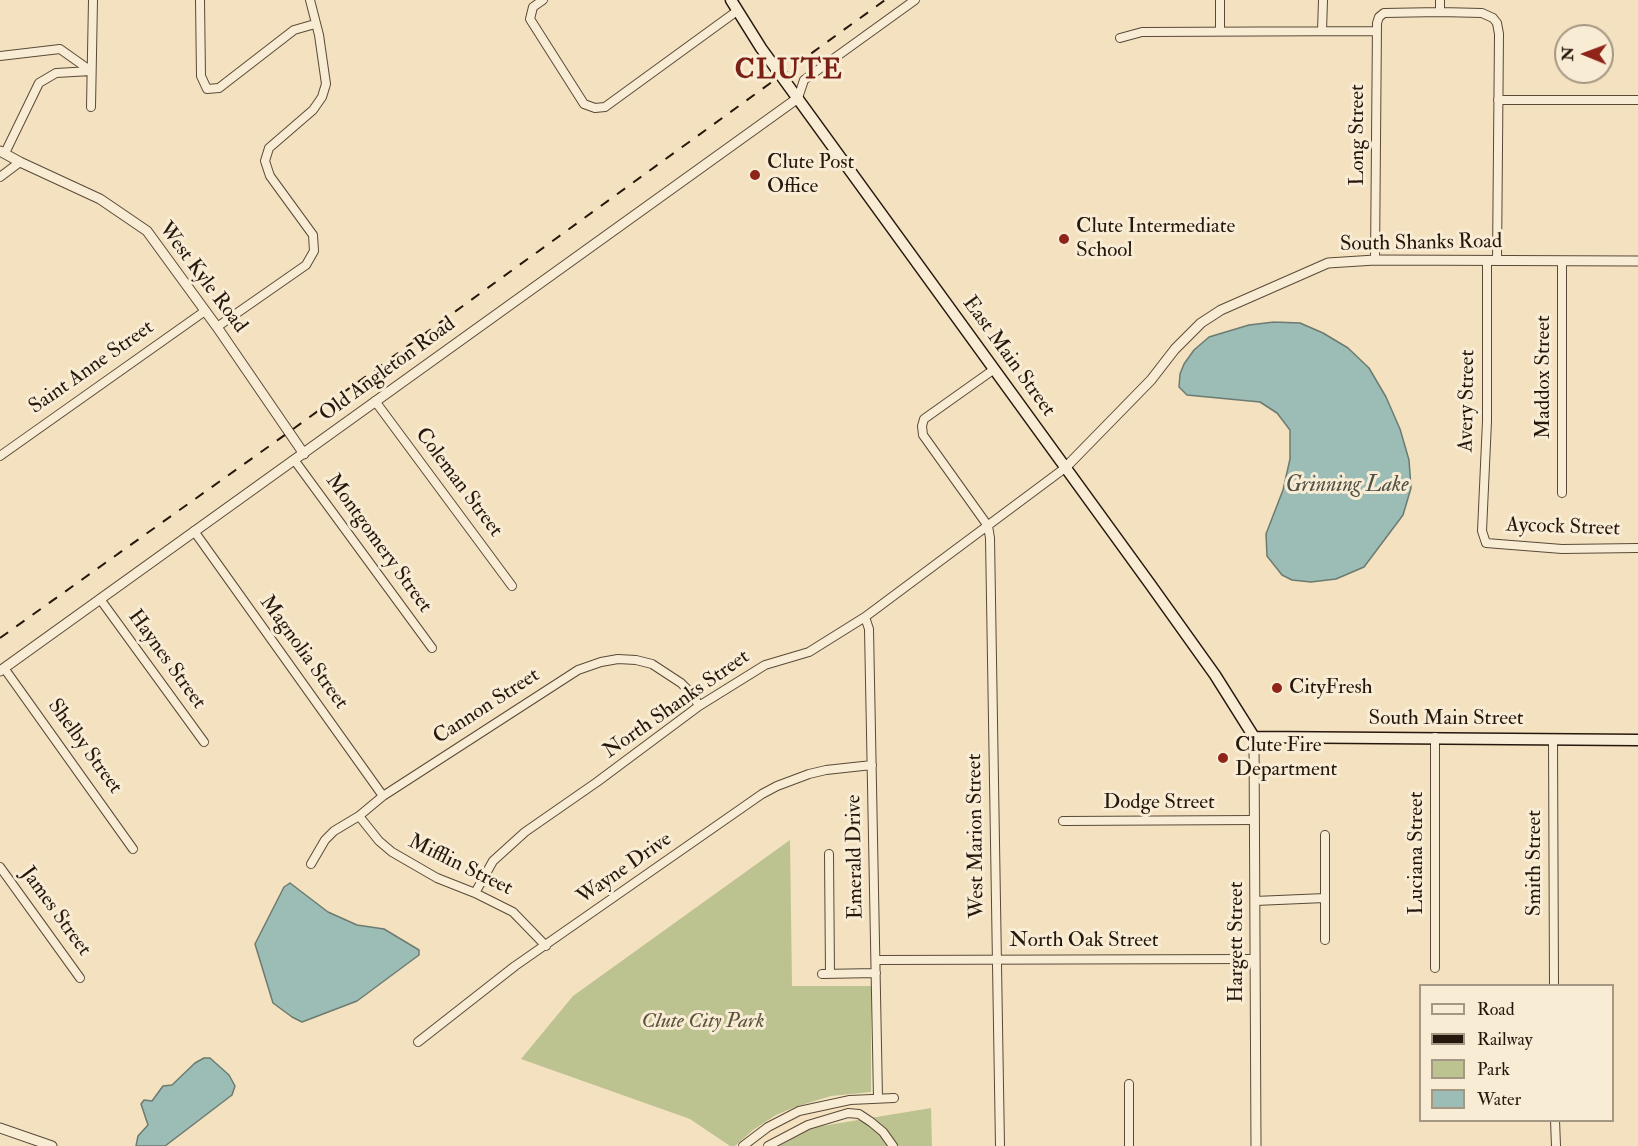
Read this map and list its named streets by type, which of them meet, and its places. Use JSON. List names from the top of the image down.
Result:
{
  "streets": {
    "main road": ["East Main Street", "South Main Street"],
    "street": [
      "Long Street",
      "South Shanks Road",
      "West Kyle Road",
      "Saint Anne Street",
      "Old Angleton Road",
      "Maddox Street",
      "Avery Street",
      "Coleman Street",
      "Aycock Street",
      "Montgomery Street",
      "Magnolia Street",
      "Haynes Street",
      "North Shanks Street",
      "Cannon Street",
      "Shelby Street",
      "Dodge Street",
      "West Marion Street",
      "Luciana Street",
      "Emerald Drive",
      "Smith Street",
      "Mifflin Street",
      "Wayne Drive",
      "James Street",
      "North Oak Street",
      "Hargett Street"
    ]
  },
  "crossings": [
    ["Long Street", "South Shanks Road"],
    ["Long Street", "Avery Street"],
    ["South Shanks Road", "East Main Street"],
    ["South Shanks Road", "Maddox Street"],
    ["South Shanks Road", "Avery Street"],
    ["South Shanks Road", "North Shanks Street"],
    ["West Kyle Road", "Saint Anne Street"],
    ["West Kyle Road", "Old Angleton Road"],
    ["East Main Street", "Old Angleton Road"],
    ["East Main Street", "North Shanks Street"],
    ["East Main Street", "South Main Street"],
    ["East Main Street", "Hargett Street"],
    ["Old Angleton Road", "Coleman Street"],
    ["Old Angleton Road", "Montgomery Street"],
    ["Old Angleton Road", "Magnolia Street"],
    ["Old Angleton Road", "Haynes Street"],
    ["Old Angleton Road", "Shelby Street"],
    ["Avery Street", "Aycock Street"],
    ["Magnolia Street", "Cannon Street"],
    ["North Shanks Street", "Cannon Street"],
    ["North Shanks Street", "West Marion Street"],
    ["North Shanks Street", "Emerald Drive"],
    ["North Shanks Street", "Mifflin Street"],
    ["Cannon Street", "Mifflin Street"],
    ["South Main Street", "Luciana Street"],
    ["South Main Street", "Smith Street"],
    ["South Main Street", "Hargett Street"],
    ["Dodge Street", "Hargett Street"],
    ["West Marion Street", "North Oak Street"],
    ["Emerald Drive", "Wayne Drive"],
    ["Emerald Drive", "North Oak Street"],
    ["Mifflin Street", "Wayne Drive"],
    ["North Oak Street", "Hargett Street"]
  ],
  "districts": ["CLUTE"],
  "water": ["Grinning Lake"],
  "parks": ["Clute City Park"],
  "places": [
    "Clute Post Office",
    "Clute Intermediate School",
    "CityFresh",
    "Clute Fire Department"
  ],
  "legend": [
    "Road",
    "Railway",
    "Park",
    "Water"
  ],
  "north": "left"
}
